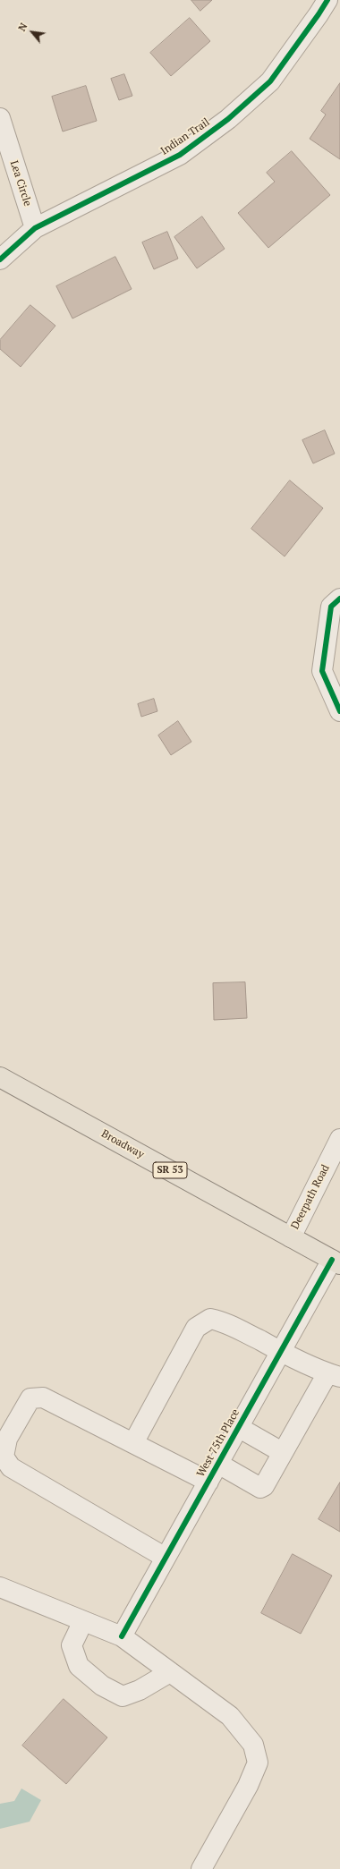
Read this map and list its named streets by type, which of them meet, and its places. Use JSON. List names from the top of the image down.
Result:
{
  "streets": {
    "main road": ["Broadway", "SR 53"],
    "street": [
      "Indian Trail",
      "Lea Circle",
      "Deerpath Road",
      "West 75th Place"
    ]
  },
  "crossings": [
    ["Indian Trail", "Lea Circle"],
    ["Broadway", "Deerpath Road"],
    ["Broadway", "West 75th Place"]
  ],
  "north": "top left"
}
